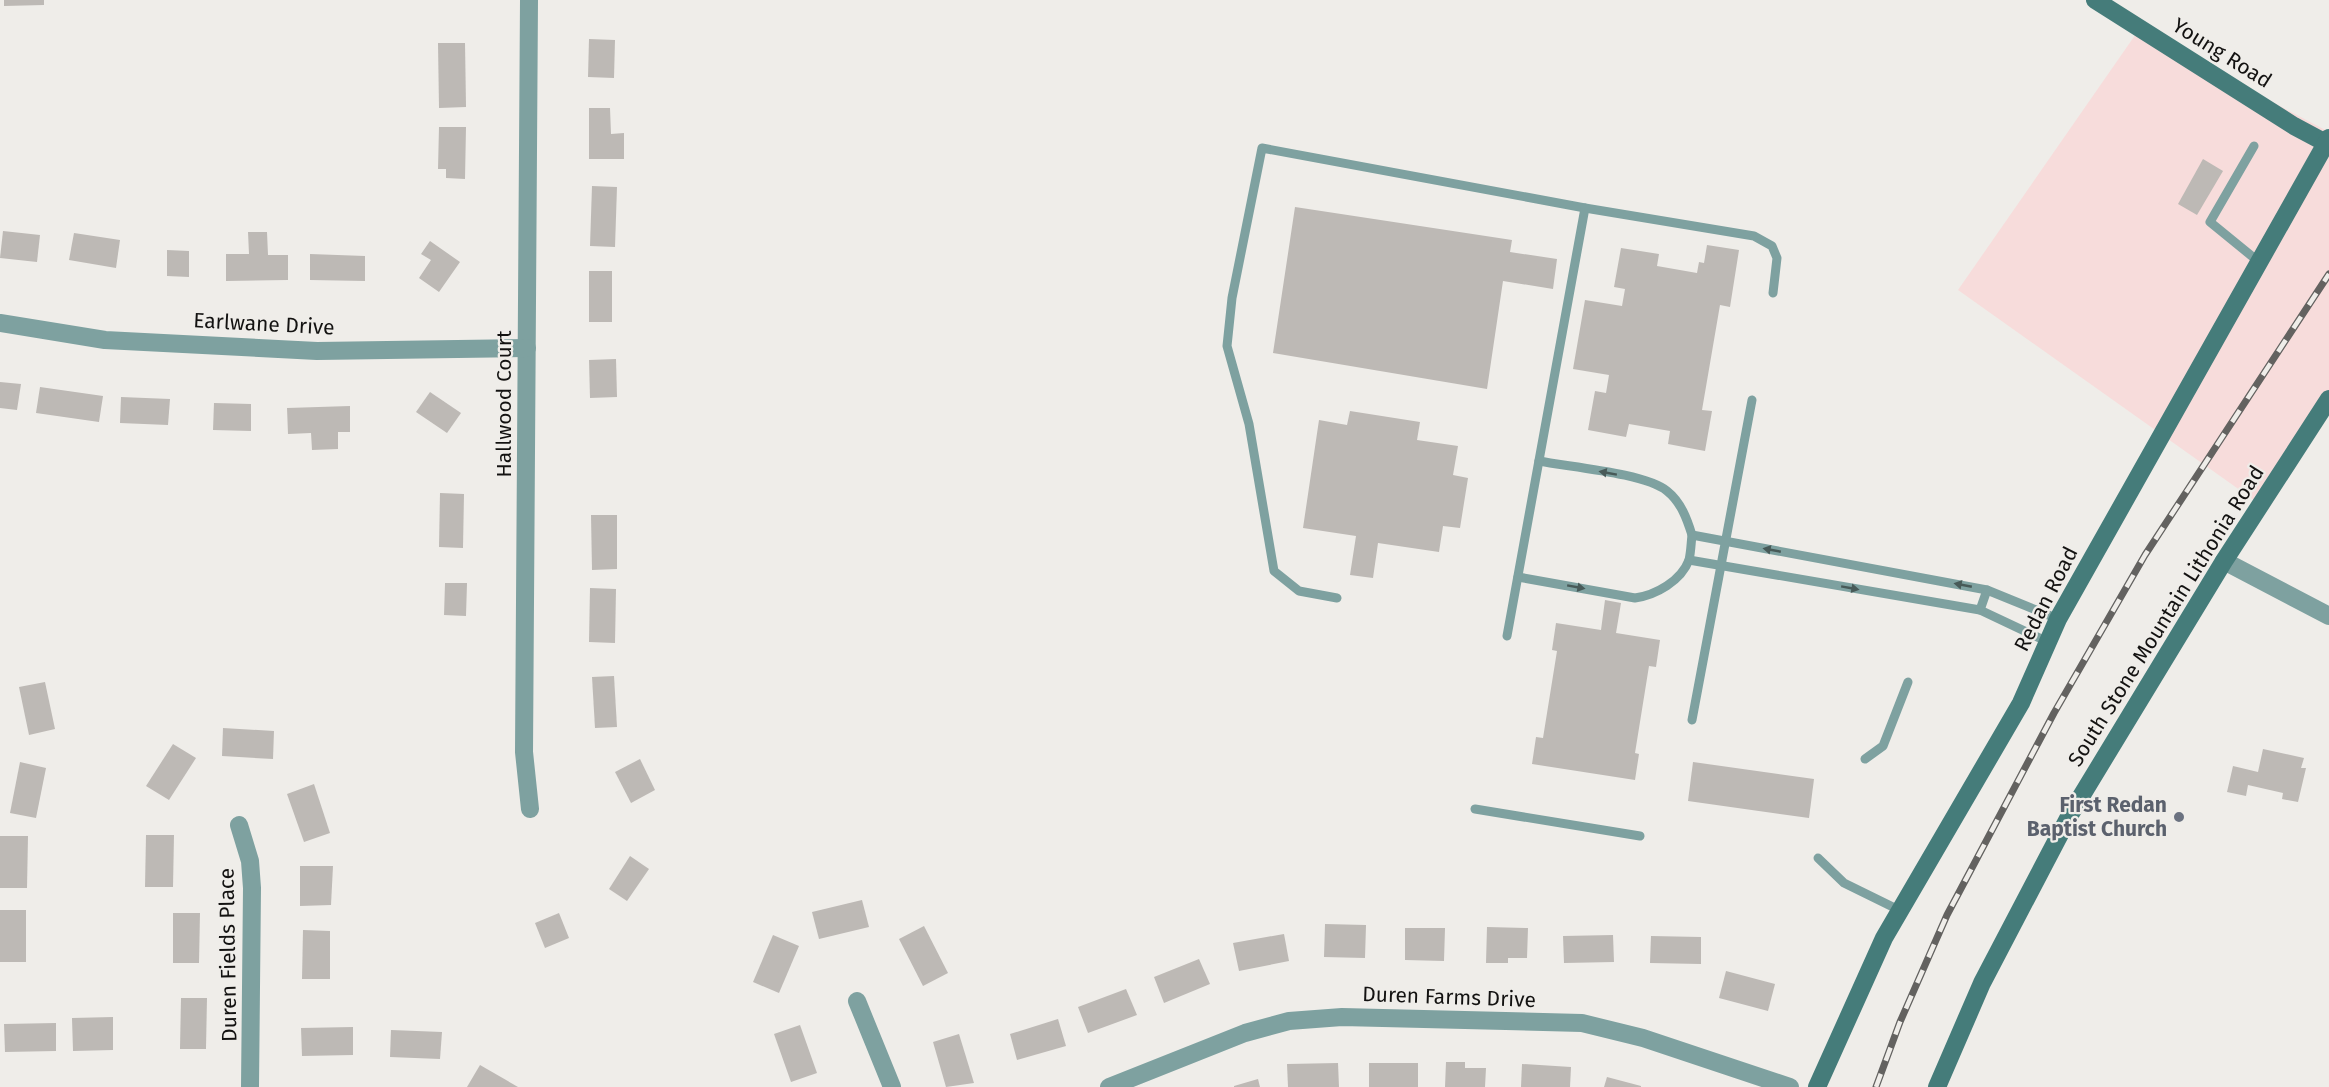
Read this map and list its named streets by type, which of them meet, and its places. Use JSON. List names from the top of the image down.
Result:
{
  "streets": {
    "main road": ["Young Road", "Redan Road", "South Stone Mountain Lithonia Road"],
    "street": [
      "Earlwane Drive",
      "Hallwood Court",
      "Duren Fields Place",
      "Duren Farms Drive"
    ]
  },
  "crossings": [
    ["Young Road", "Redan Road"],
    ["Earlwane Drive", "Hallwood Court"]
  ],
  "places": ["First Redan Baptist Church"]
}
